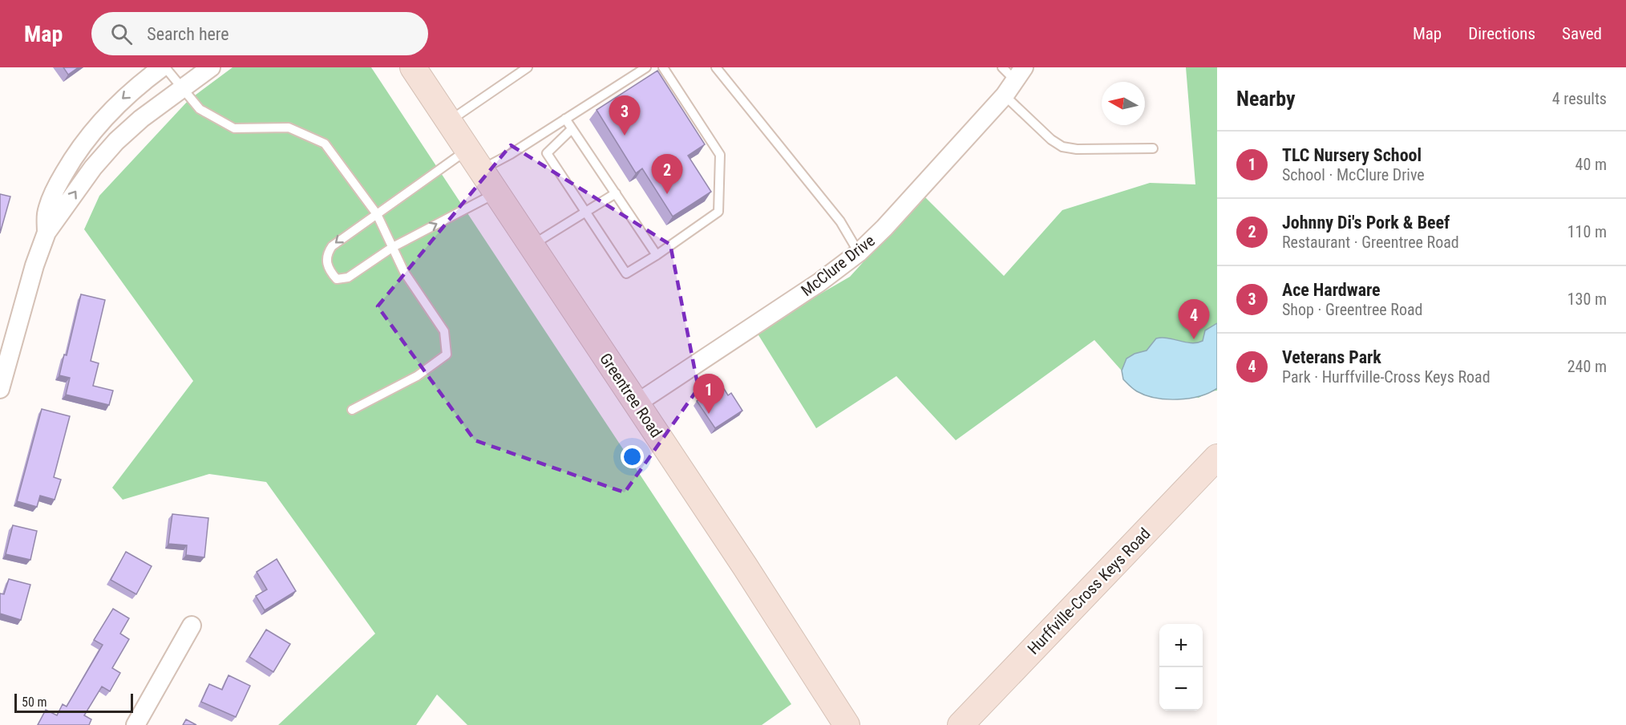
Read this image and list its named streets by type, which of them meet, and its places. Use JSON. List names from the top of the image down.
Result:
{
  "streets": {
    "street": ["McClure Drive", "Greentree Road", "Hurffville-Cross Keys Road"]
  },
  "crossings": [
    ["McClure Drive", "Greentree Road"]
  ],
  "scale_bar": "50 m",
  "north": "left",
  "page": {
    "header": "Map",
    "search": "Search here",
    "nav": ["Map", "Directions", "Saved"],
    "heading": ["Nearby", "4 results"],
    "pins": [
      "3",
      "2",
      "4",
      "1"
    ],
    "list": [
      {
        "mark": "1",
        "name": "TLC Nursery School",
        "note": "School · McClure Drive",
        "value": "40 m"
      },
      {
        "mark": "2",
        "name": "Johnny Di's Pork & Beef",
        "note": "Restaurant · Greentree Road",
        "value": "110 m"
      },
      {
        "mark": "3",
        "name": "Ace Hardware",
        "note": "Shop · Greentree Road",
        "value": "130 m"
      },
      {
        "mark": "4",
        "name": "Veterans Park",
        "note": "Park · Hurffville-Cross Keys Road",
        "value": "240 m"
      }
    ],
    "map_buttons": ["+", "−"],
    "scale": "50 m"
  }
}
